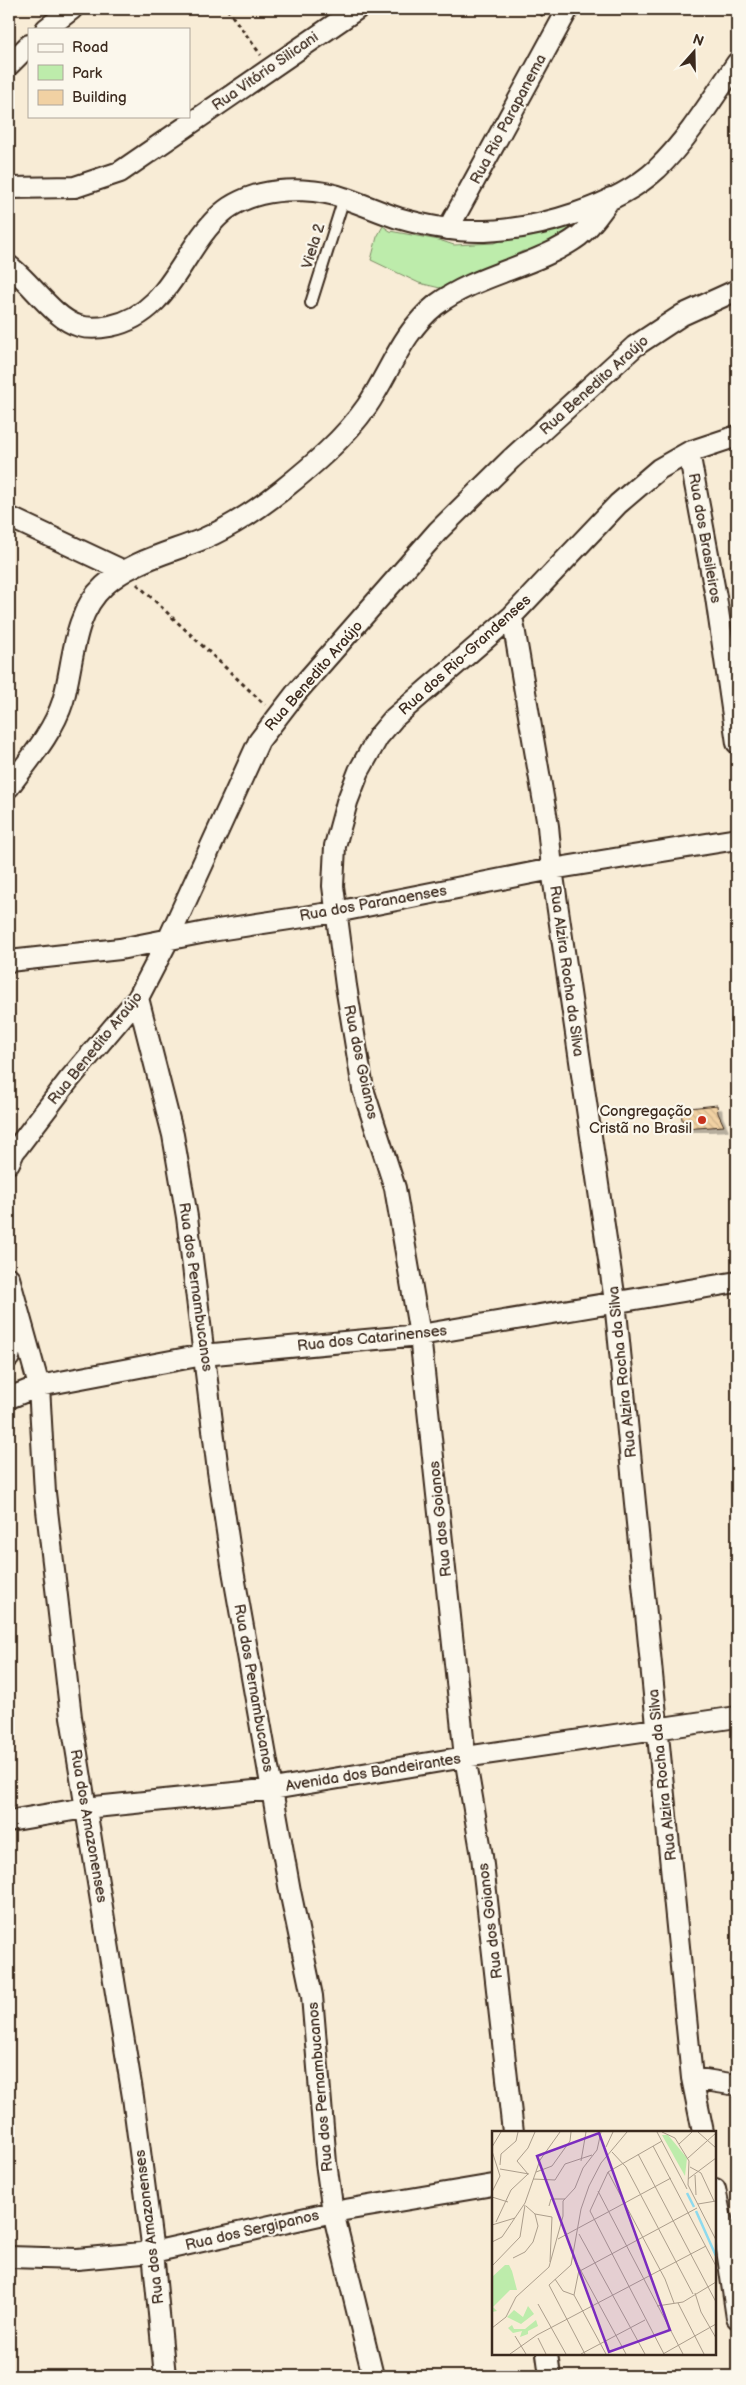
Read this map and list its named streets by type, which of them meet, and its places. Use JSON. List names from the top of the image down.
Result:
{
  "streets": {
    "street": [
      "Rua Vitório Silicani",
      "Rua Rio Parapanema",
      "Rua Benedito Araújo",
      "Rua dos Brasileiros",
      "Rua dos Rio-Grandenses",
      "Rua dos Paranaenses",
      "Rua Alzira Rocha da Silva",
      "Rua dos Goianos",
      "Rua dos Pernambucanos",
      "Rua dos Catarinenses",
      "Avenida dos Bandeirantes",
      "Rua dos Amazonenses",
      "Rua dos Sergipanos"
    ],
    "lane": ["Viela 2"]
  },
  "crossings": [
    ["Rua Benedito Araújo", "Rua dos Paranaenses"],
    ["Rua Benedito Araújo", "Rua dos Pernambucanos"],
    ["Rua dos Brasileiros", "Rua dos Rio-Grandenses"],
    ["Rua dos Rio-Grandenses", "Rua dos Paranaenses"],
    ["Rua dos Rio-Grandenses", "Rua Alzira Rocha da Silva"],
    ["Rua dos Rio-Grandenses", "Rua dos Goianos"],
    ["Rua dos Paranaenses", "Rua Alzira Rocha da Silva"],
    ["Rua dos Paranaenses", "Rua dos Goianos"],
    ["Rua Alzira Rocha da Silva", "Rua dos Catarinenses"],
    ["Rua Alzira Rocha da Silva", "Avenida dos Bandeirantes"],
    ["Rua dos Goianos", "Rua dos Catarinenses"],
    ["Rua dos Goianos", "Avenida dos Bandeirantes"],
    ["Rua dos Pernambucanos", "Rua dos Catarinenses"],
    ["Rua dos Pernambucanos", "Avenida dos Bandeirantes"],
    ["Rua dos Pernambucanos", "Rua dos Sergipanos"],
    ["Rua dos Catarinenses", "Rua dos Amazonenses"],
    ["Avenida dos Bandeirantes", "Rua dos Amazonenses"],
    ["Rua dos Amazonenses", "Rua dos Sergipanos"]
  ],
  "places": ["Congregação Cristã no Brasil"],
  "legend": ["Road", "Park", "Building"],
  "north": "top"
}
